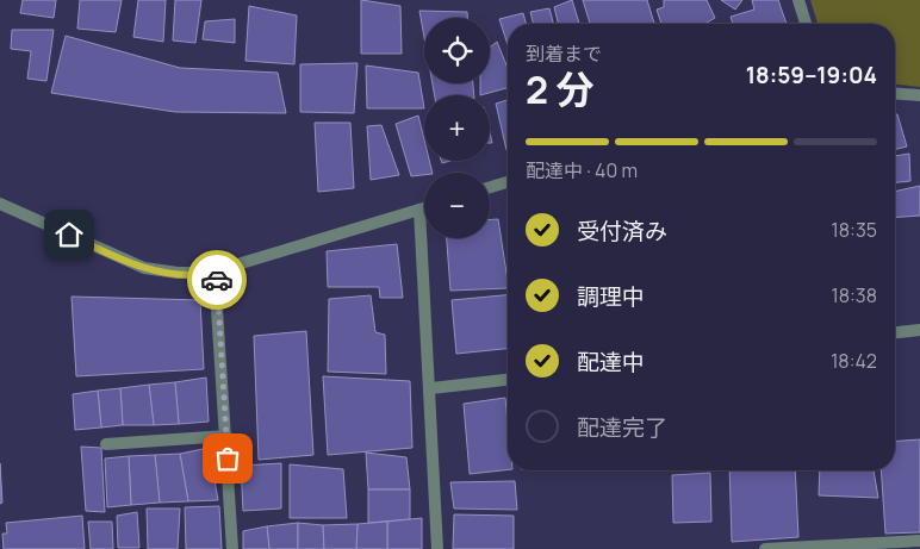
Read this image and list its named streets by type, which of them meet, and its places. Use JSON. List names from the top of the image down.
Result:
{
  "page": {
    "map_buttons": ["+", "−"],
    "heading": ["2 分", "到着まで", "18:59–19:04"],
    "bar": "配達中 · 40 m",
    "list": [
      ["受付済み", "18:35"],
      ["調理中", "18:38"],
      ["配達中", "18:42"],
      "配達完了"
    ]
  }
}
